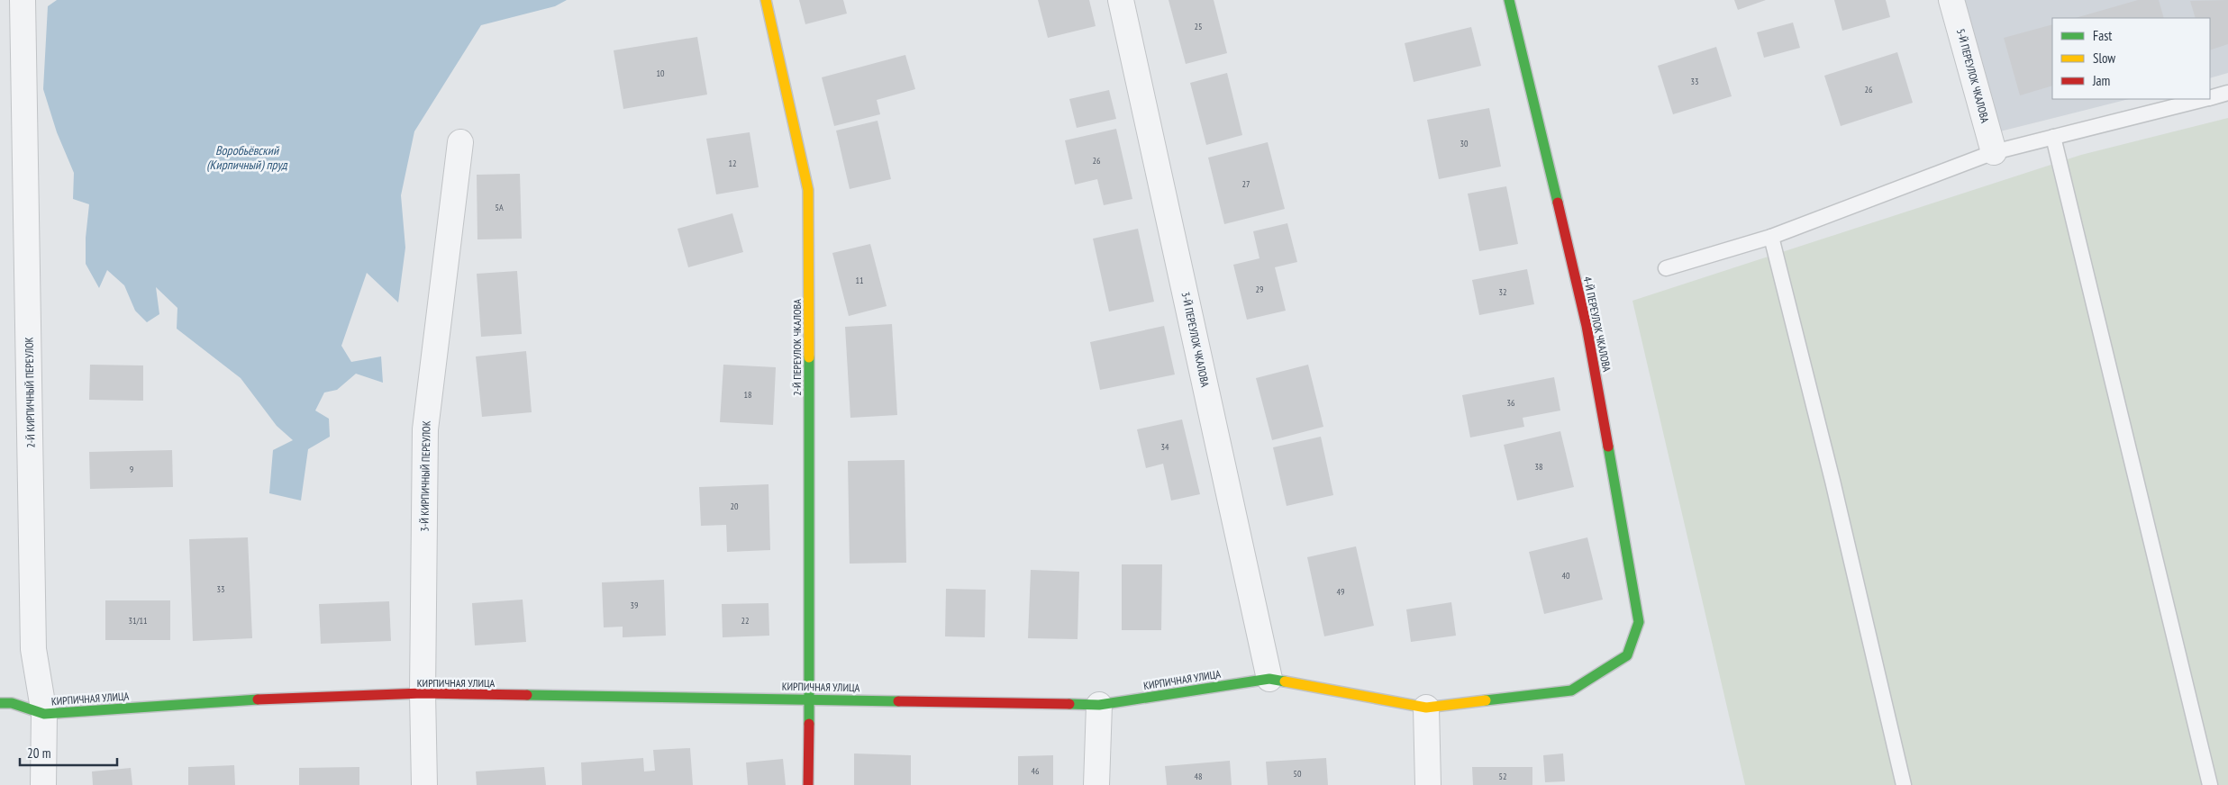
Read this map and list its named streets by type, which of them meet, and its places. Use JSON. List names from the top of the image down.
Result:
{
  "streets": {
    "street": [
      "5-Й ПЕРЕУЛОК ЧКАЛОВА",
      "4-Й ПЕРЕУЛОК ЧКАЛОВА",
      "3-Й ПЕРЕУЛОК ЧКАЛОВА",
      "2-Й ПЕРЕУЛОК ЧКАЛОВА",
      "2-Й КИРПИЧНЫЙ ПЕРЕУЛОК",
      "3-Й КИРПИЧНЫЙ ПЕРЕУЛОК",
      "КИРПИЧНАЯ УЛИЦА"
    ]
  },
  "crossings": [
    ["4-Й ПЕРЕУЛОК ЧКАЛОВА", "КИРПИЧНАЯ УЛИЦА"],
    ["3-Й ПЕРЕУЛОК ЧКАЛОВА", "КИРПИЧНАЯ УЛИЦА"],
    ["2-Й ПЕРЕУЛОК ЧКАЛОВА", "КИРПИЧНАЯ УЛИЦА"],
    ["2-Й КИРПИЧНЫЙ ПЕРЕУЛОК", "КИРПИЧНАЯ УЛИЦА"],
    ["3-Й КИРПИЧНЫЙ ПЕРЕУЛОК", "КИРПИЧНАЯ УЛИЦА"]
  ],
  "water": ["Воробьёвский (Кирпичный) пруд"],
  "house_numbers": [
    "25",
    "10",
    "33",
    "26",
    "30",
    "26",
    "12",
    "27",
    "5А",
    "11",
    "29",
    "32",
    "18",
    "36",
    "34",
    "38",
    "9",
    "20",
    "40",
    "33",
    "49",
    "39",
    "31/11",
    "22",
    "46",
    "50",
    "48",
    "52"
  ],
  "legend": ["Fast", "Slow", "Jam"],
  "scale_bar": "20 m"
}
